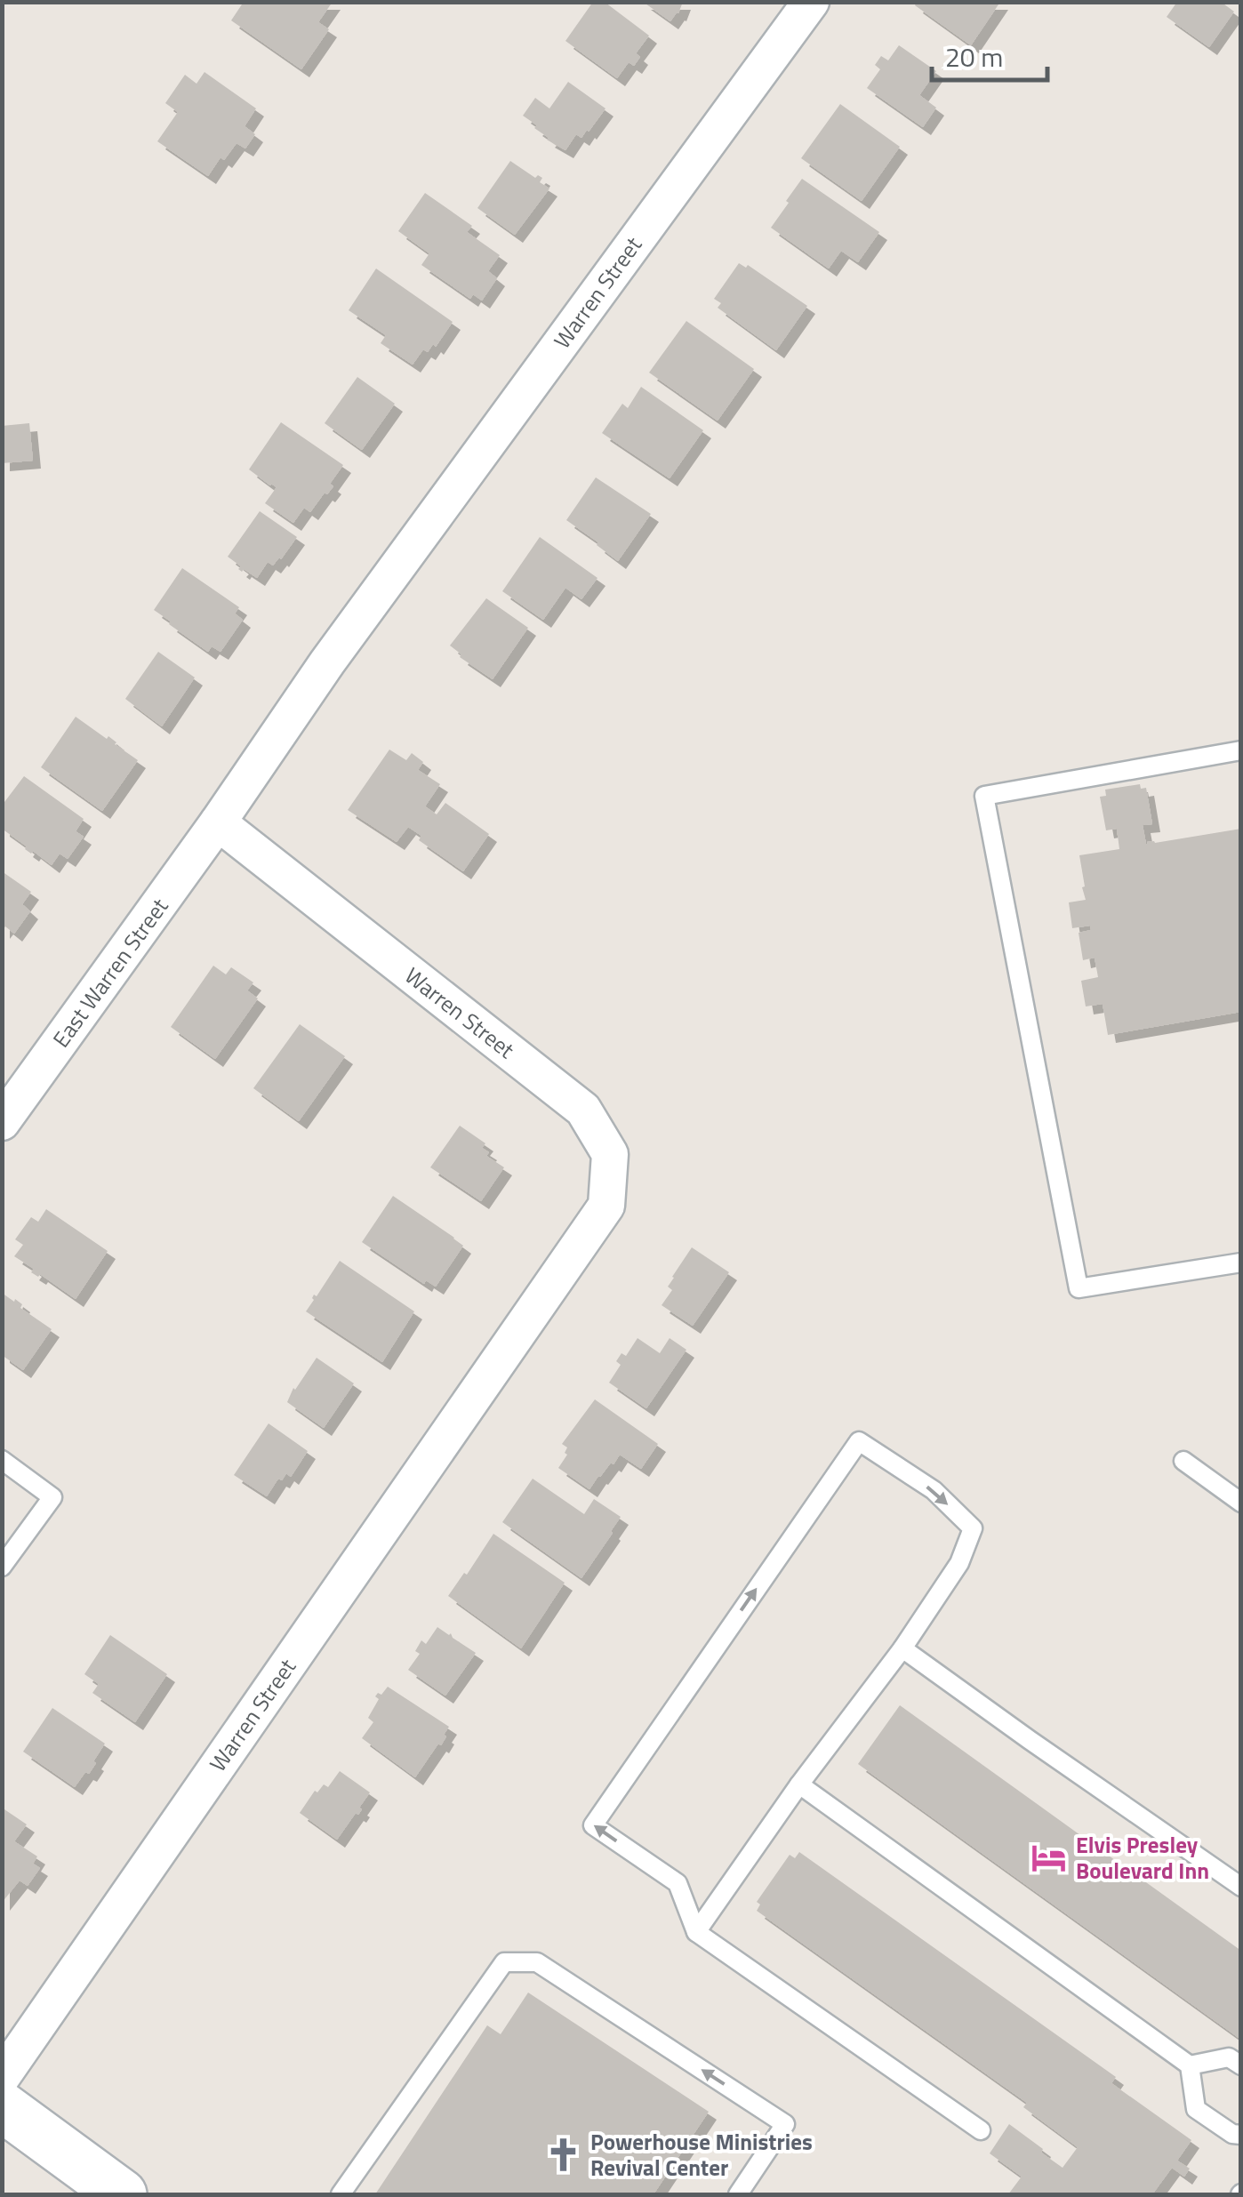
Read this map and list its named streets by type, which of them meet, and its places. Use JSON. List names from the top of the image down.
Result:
{
  "streets": {
    "street": ["Warren Street", "East Warren Street"]
  },
  "crossings": [
    ["Warren Street", "East Warren Street"]
  ],
  "places": {
    "hotel": ["Elvis Presley Boulevard Inn"],
    "church": ["Powerhouse Ministries Revival Center"]
  },
  "scale_bar": "20 m"
}
